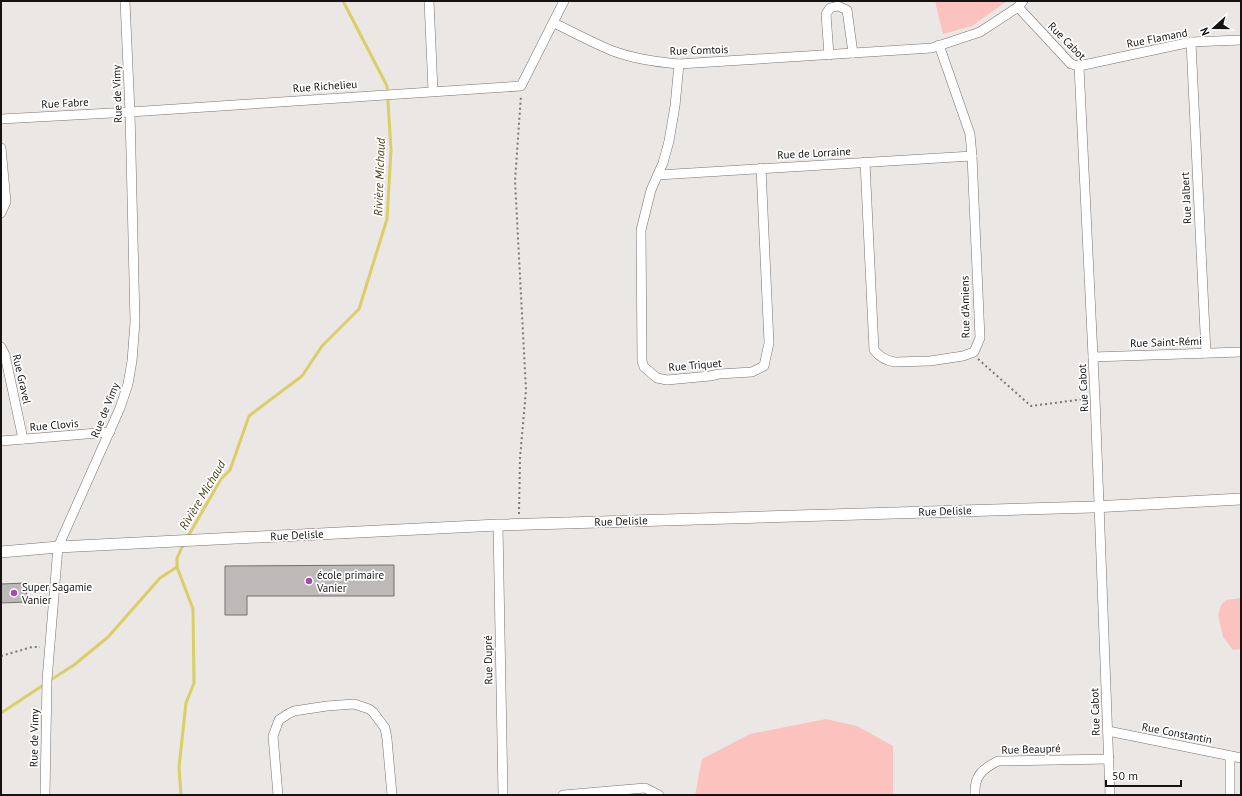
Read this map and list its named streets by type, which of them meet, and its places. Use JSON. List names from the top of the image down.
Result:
{
  "streets": {
    "street": [
      "Rue Flamand",
      "Rue Cabot",
      "Rue Comtois",
      "Rue Richelieu",
      "Rue de Vimy",
      "Rue Fabre",
      "Rue de Lorraine",
      "Rue Jalbert",
      "Rue d'Amiens",
      "Rue Saint-Rémi",
      "Rue Triquet",
      "Rue Gravel",
      "Rue Clovis",
      "Rue Delisle",
      "Rue Dupré",
      "Rue Constantin",
      "Rue Beaupré"
    ]
  },
  "crossings": [
    ["Rue Flamand", "Rue Cabot"],
    ["Rue Flamand", "Rue Jalbert"],
    ["Rue Cabot", "Rue Comtois"],
    ["Rue Cabot", "Rue Saint-Rémi"],
    ["Rue Cabot", "Rue Delisle"],
    ["Rue Cabot", "Rue Constantin"],
    ["Rue Cabot", "Rue Beaupré"],
    ["Rue Comtois", "Rue d'Amiens"],
    ["Rue Comtois", "Rue Triquet"],
    ["Rue Richelieu", "Rue de Vimy"],
    ["Rue Richelieu", "Rue Fabre"],
    ["Rue de Vimy", "Rue Fabre"],
    ["Rue de Vimy", "Rue Clovis"],
    ["Rue de Vimy", "Rue Delisle"],
    ["Rue de Lorraine", "Rue d'Amiens"],
    ["Rue de Lorraine", "Rue Triquet"],
    ["Rue Jalbert", "Rue Saint-Rémi"],
    ["Rue Gravel", "Rue Clovis"],
    ["Rue Delisle", "Rue Dupré"]
  ],
  "water": ["Rivière Michaud"],
  "places": ["école primaire Vanier", "Super Sagamie Vanier"],
  "scale_bar": "50 m",
  "north": "left"
}
